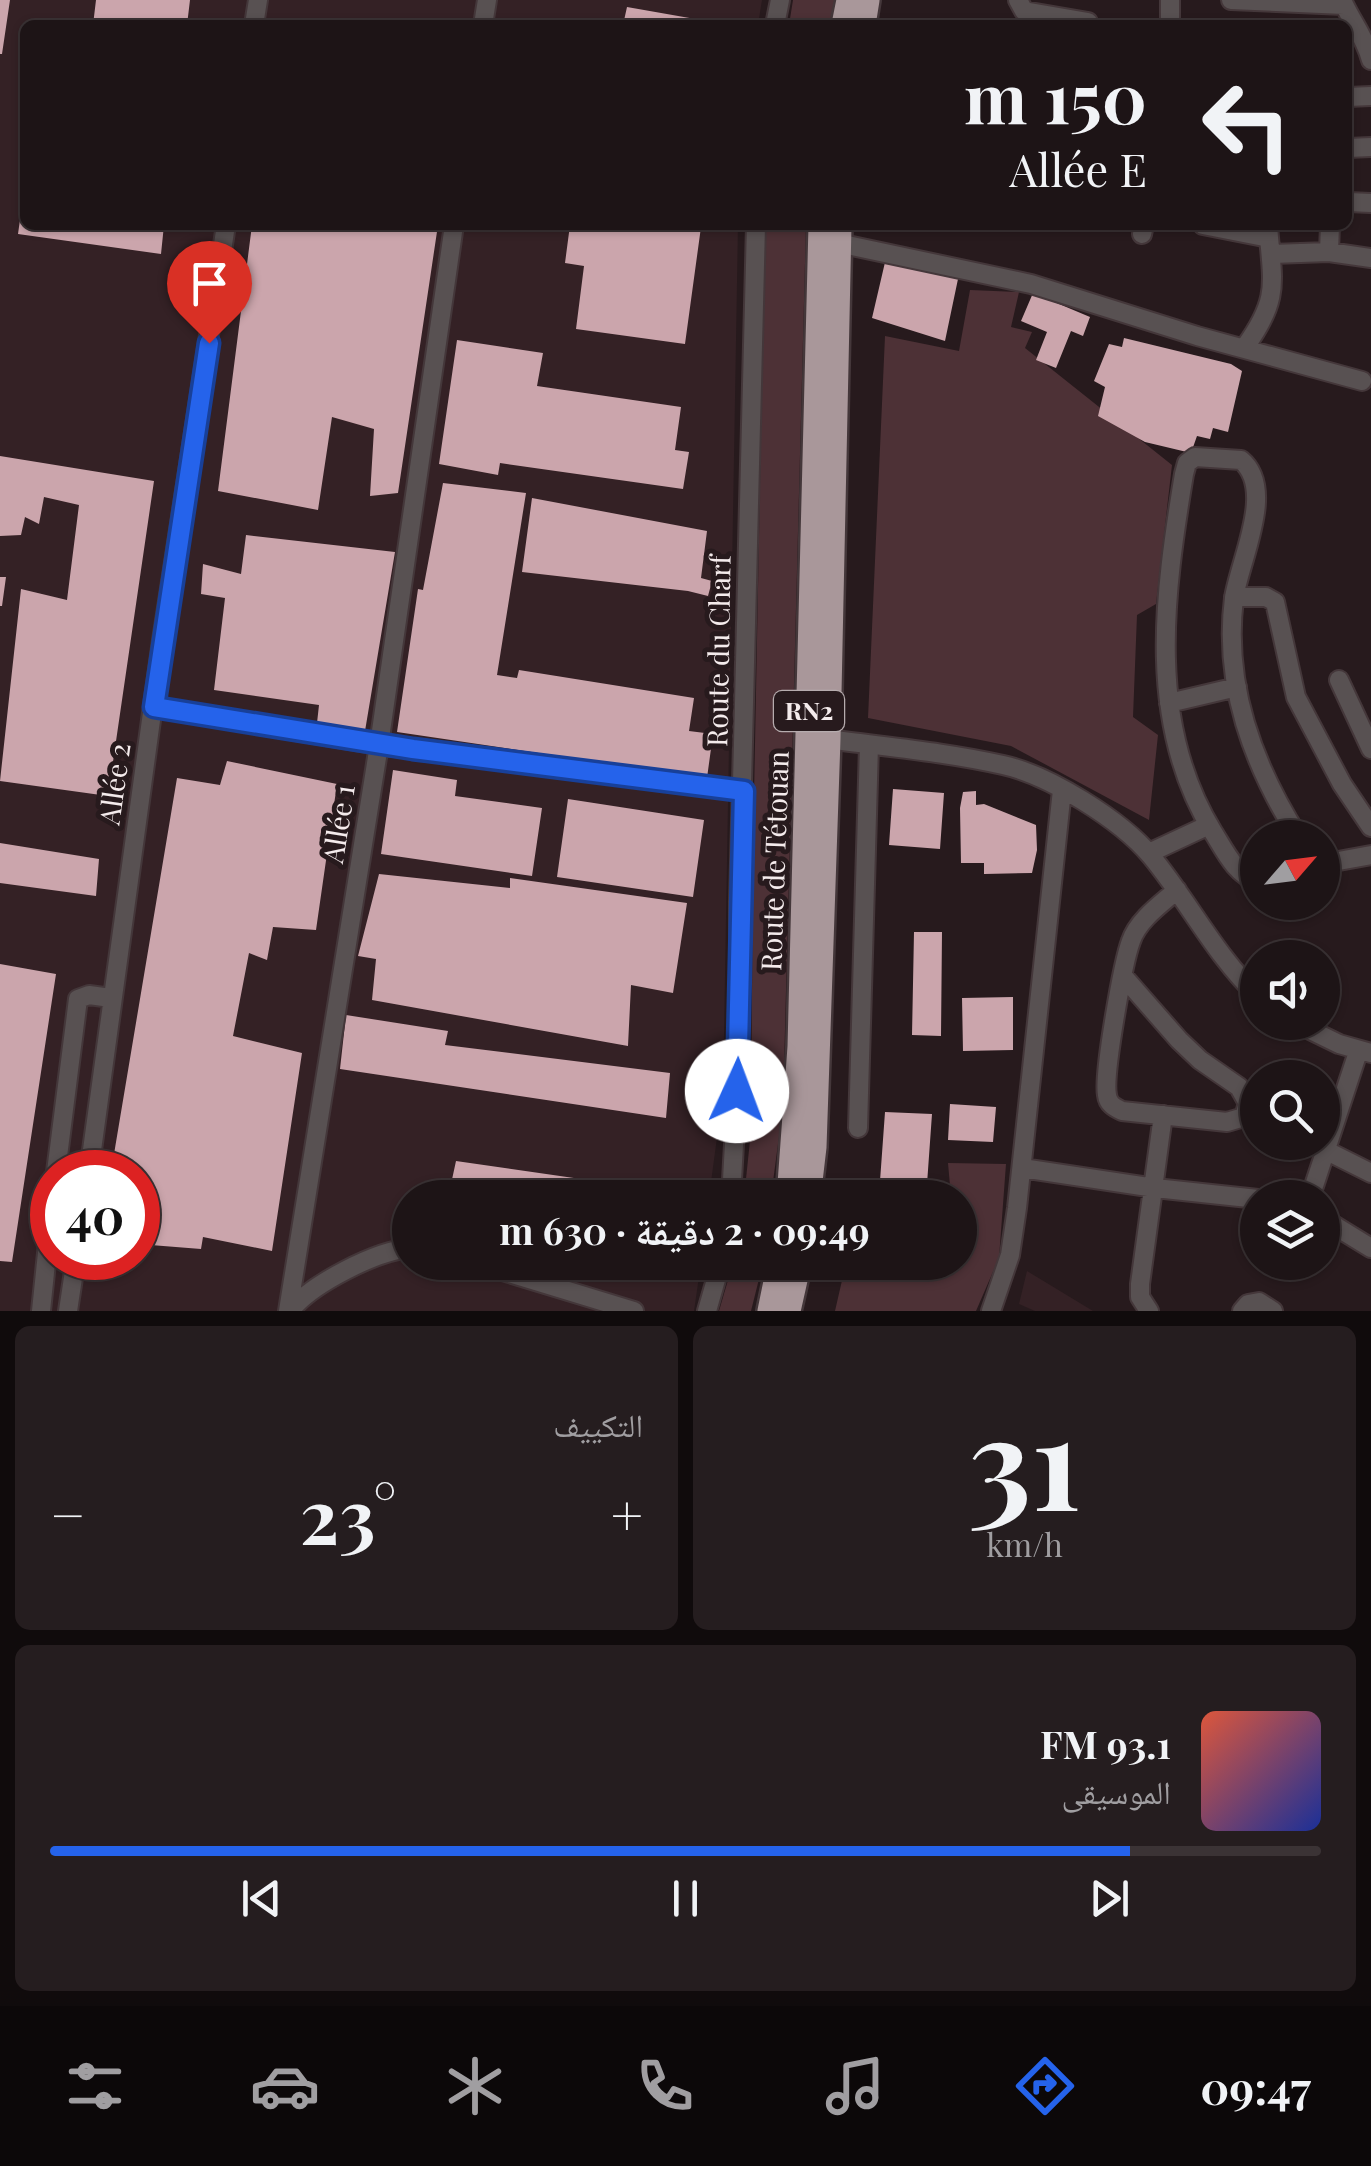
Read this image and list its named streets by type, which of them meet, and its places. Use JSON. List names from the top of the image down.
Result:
{
  "streets": {
    "highway": ["RN2", "Route de Tétouan"],
    "street": ["Route du Charf", "Allée 2", "Allée 1"]
  },
  "north": "top right",
  "page": {
    "turn": ["150 m", "Allée E"],
    "limit": "40",
    "trip": "09:49 · 2 دقيقة · 630 m",
    "tile": [
      ["31", "km/h"],
      "التكييف"
    ],
    "heat": ["−", "23°", "+"],
    "song": ["93.1 FM", "الموسيقى"],
    "tabs": "09:47"
  }
}
